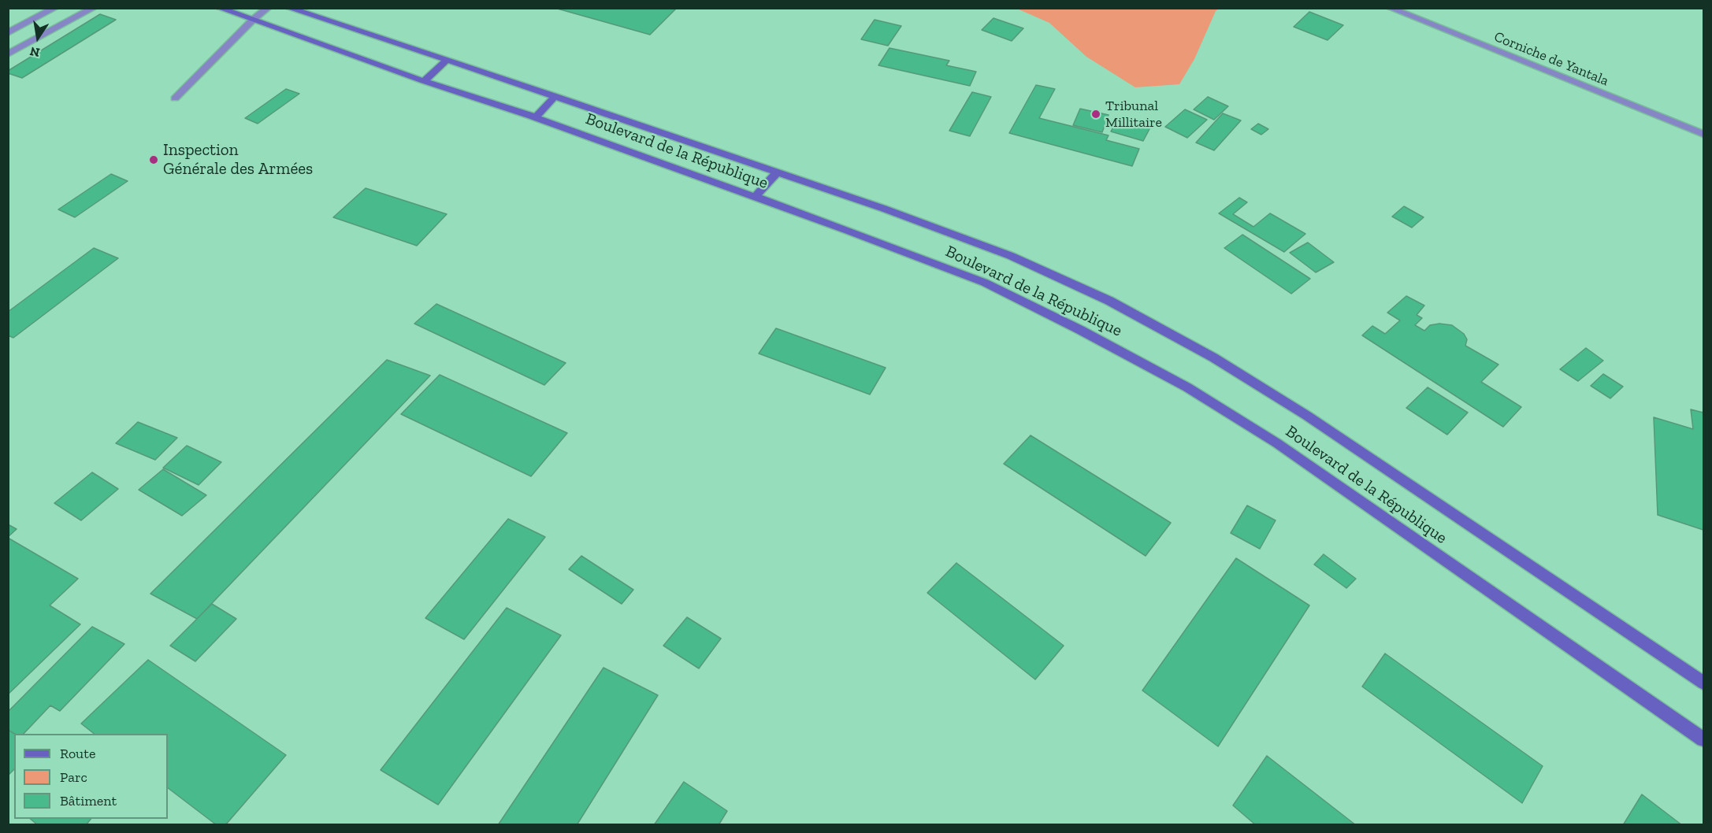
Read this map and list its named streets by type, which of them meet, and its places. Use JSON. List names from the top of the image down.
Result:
{
  "streets": {
    "main road": ["Boulevard de la République"],
    "street": ["Corniche de Yantala"]
  },
  "places": ["Tribunal Millitaire", "Inspection Générale des Armées"],
  "legend": ["Route", "Parc", "Bâtiment"],
  "north": "bottom"
}
